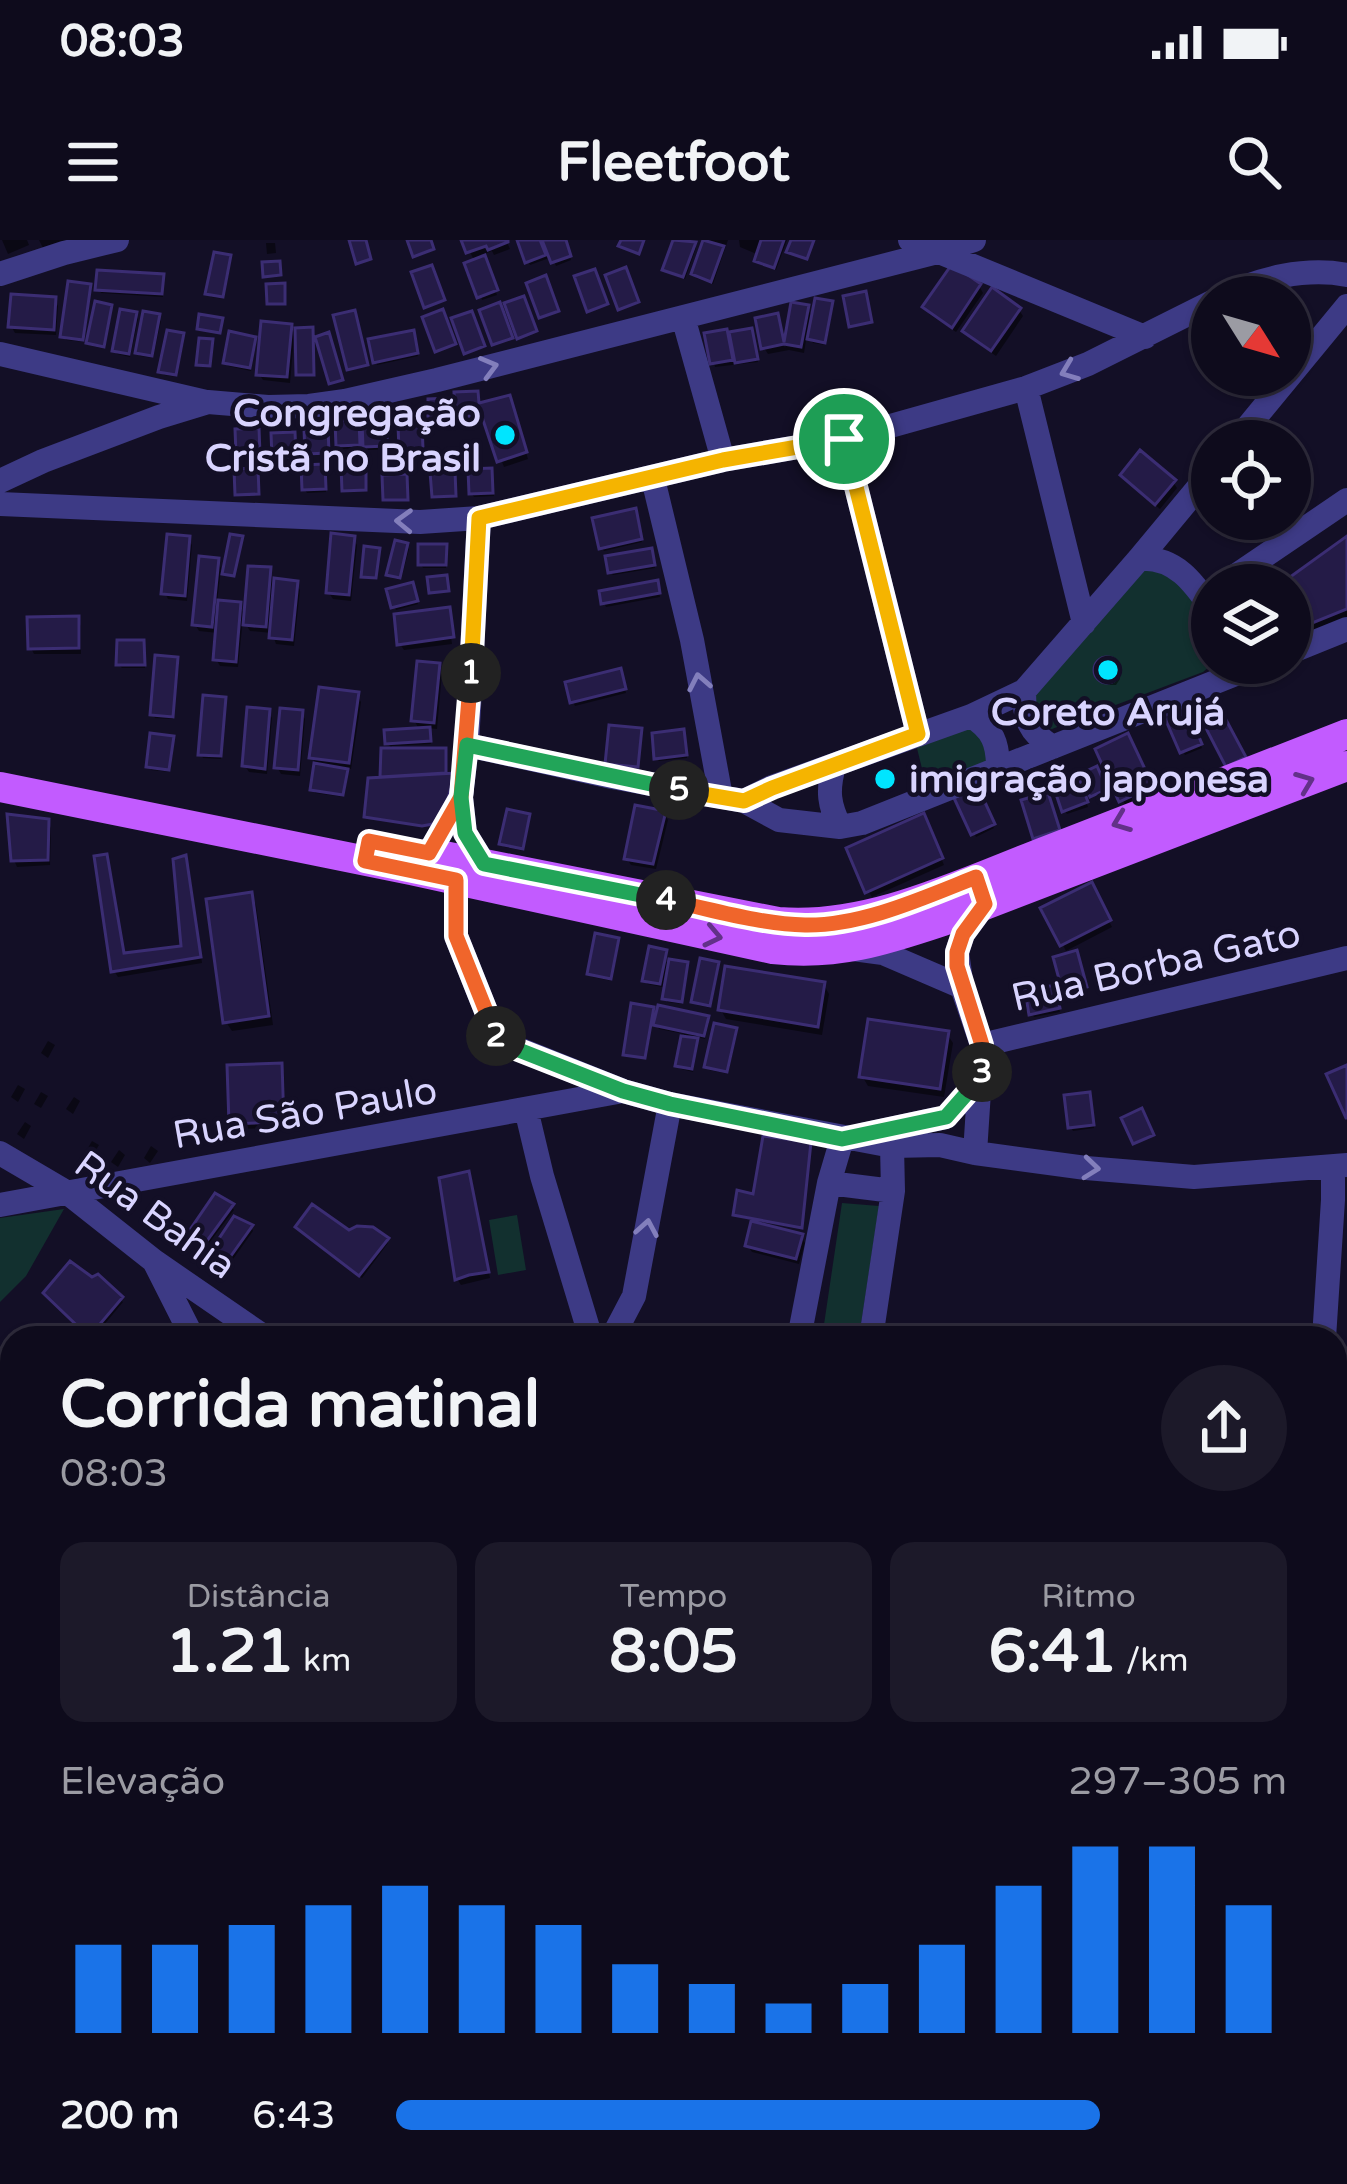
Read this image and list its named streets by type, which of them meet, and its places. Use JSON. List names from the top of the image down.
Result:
{
  "streets": {
    "street": ["Rua Borba Gato", "Rua São Paulo", "Rua Bahia"]
  },
  "crossings": [
    ["Rua São Paulo", "Rua Bahia"]
  ],
  "places": ["Congregação Cristã no Brasil", "Coreto Arujá", "imigração japonesa"],
  "north": "bottom right",
  "page": {
    "status": "08:03",
    "header": "Fleetfoot",
    "pins": [
      "1",
      "5",
      "4",
      "2",
      "3"
    ],
    "heading": ["Corrida matinal", "08:03"],
    "stats": [
      ["Distância", "1.21 km"],
      ["Tempo", "8:05"],
      ["Ritmo", "6:41 /km"]
    ],
    "chart": ["Elevação", "297–305 m"],
    "list": [
      {
        "name": "200 m",
        "note": "6:43"
      }
    ]
  }
}
